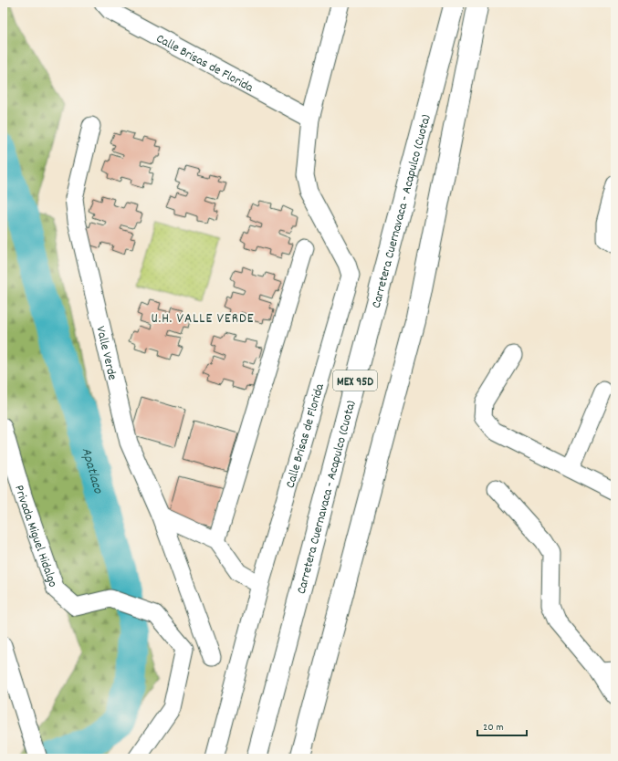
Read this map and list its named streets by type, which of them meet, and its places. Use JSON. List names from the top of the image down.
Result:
{
  "streets": {
    "highway": ["Carretera Cuernavaca - Acapulco (Cuota)", "MEX 95D"],
    "street": ["Calle Brisas de Florida", "Valle Verde", "Privada Miguel Hidalgo"]
  },
  "districts": ["U.H. VALLE VERDE"],
  "water": ["Apatlaco"],
  "scale_bar": "20 m"
}
